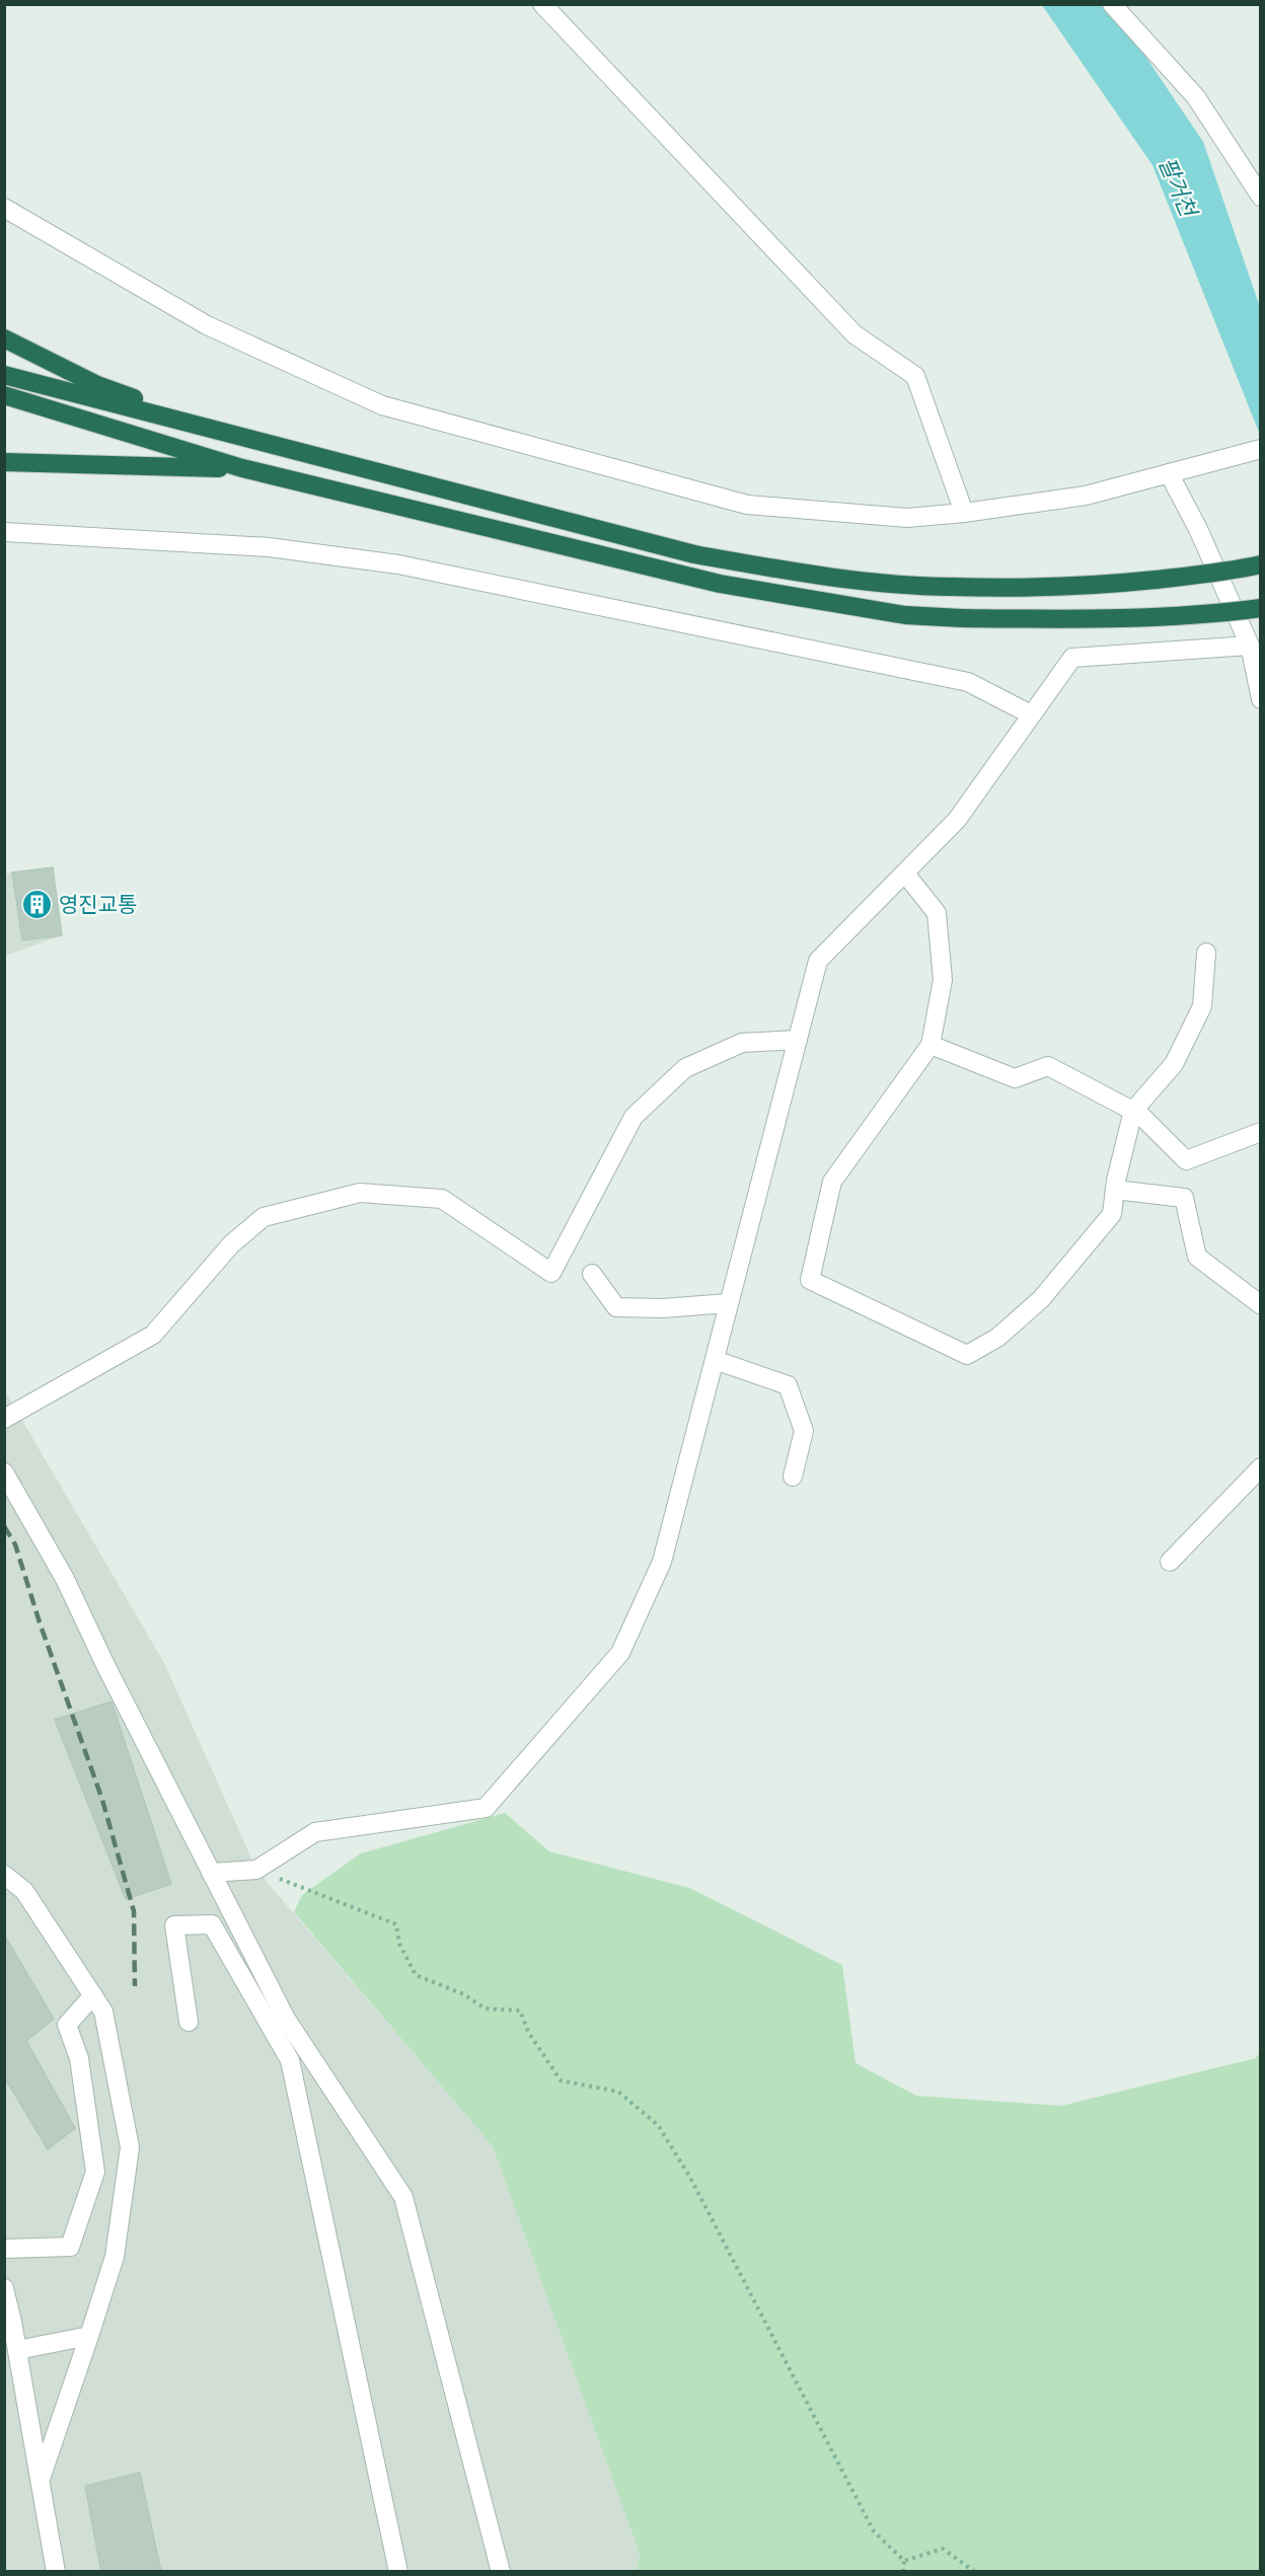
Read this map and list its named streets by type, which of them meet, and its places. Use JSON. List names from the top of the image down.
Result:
{
  "water": ["팔거천"],
  "places": {
    "building": ["영진교통"]
  }
}
